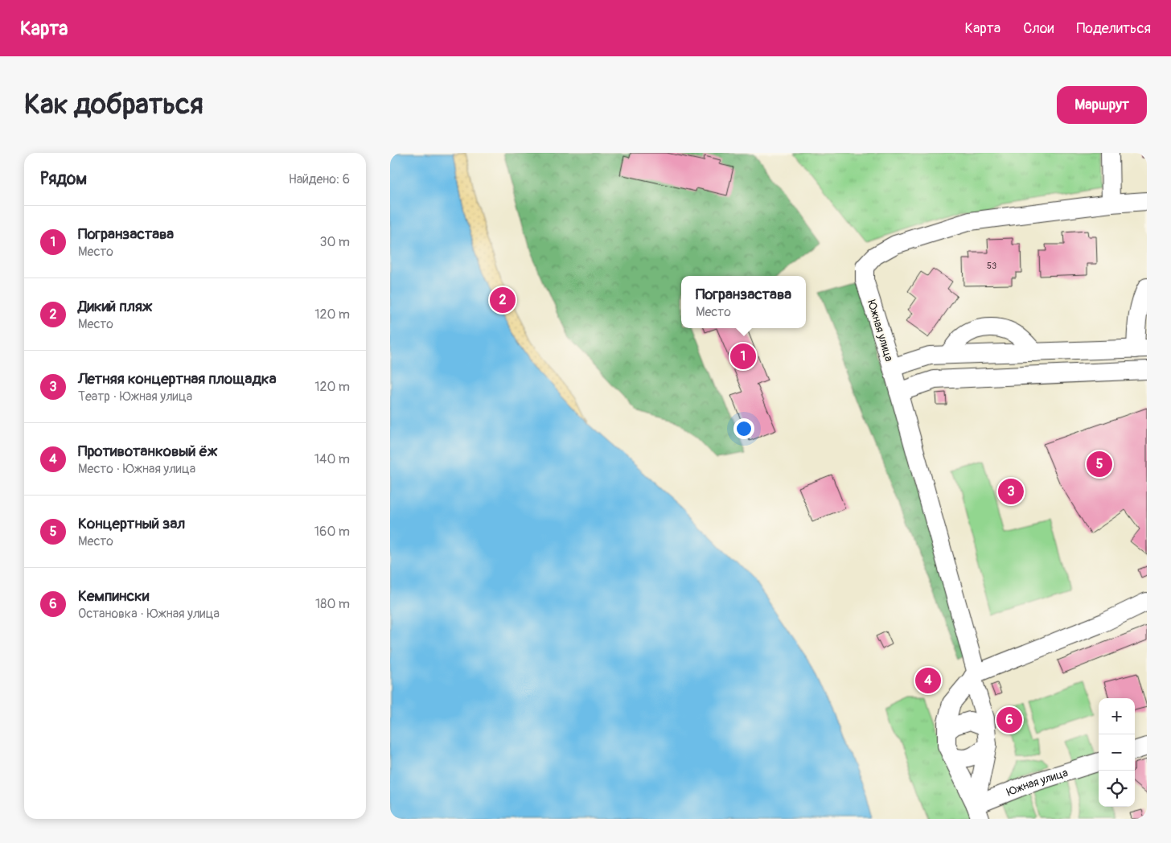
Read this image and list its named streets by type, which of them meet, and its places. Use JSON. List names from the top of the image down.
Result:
{
  "streets": {
    "street": ["Южная улица"]
  },
  "house_numbers": ["53"],
  "page": {
    "header": "Карта",
    "nav": ["Карта", "Слои", "Поделиться"],
    "buttons": "Маршрут",
    "title": "Как добраться",
    "heading": ["Рядом", "Найдено: 6"],
    "list": [
      {
        "mark": "1",
        "name": "Погранзастава",
        "note": "Место",
        "value": "30 m"
      },
      {
        "mark": "2",
        "name": "Дикий пляж",
        "note": "Место",
        "value": "120 m"
      },
      {
        "mark": "3",
        "name": "Летняя концертная площадка",
        "note": "Театр · Южная улица",
        "value": "120 m"
      },
      {
        "mark": "4",
        "name": "Противотанковый ёж",
        "note": "Место · Южная улица",
        "value": "140 m"
      },
      {
        "mark": "5",
        "name": "Концертный зал",
        "note": "Место",
        "value": "160 m"
      },
      {
        "mark": "6",
        "name": "Кемпински",
        "note": "Остановка · Южная улица",
        "value": "180 m"
      }
    ],
    "popup": ["Погранзастава", "Место"],
    "pins": [
      "2",
      "1",
      "5",
      "3",
      "4",
      "6"
    ],
    "map_buttons": ["+", "−"]
  }
}
